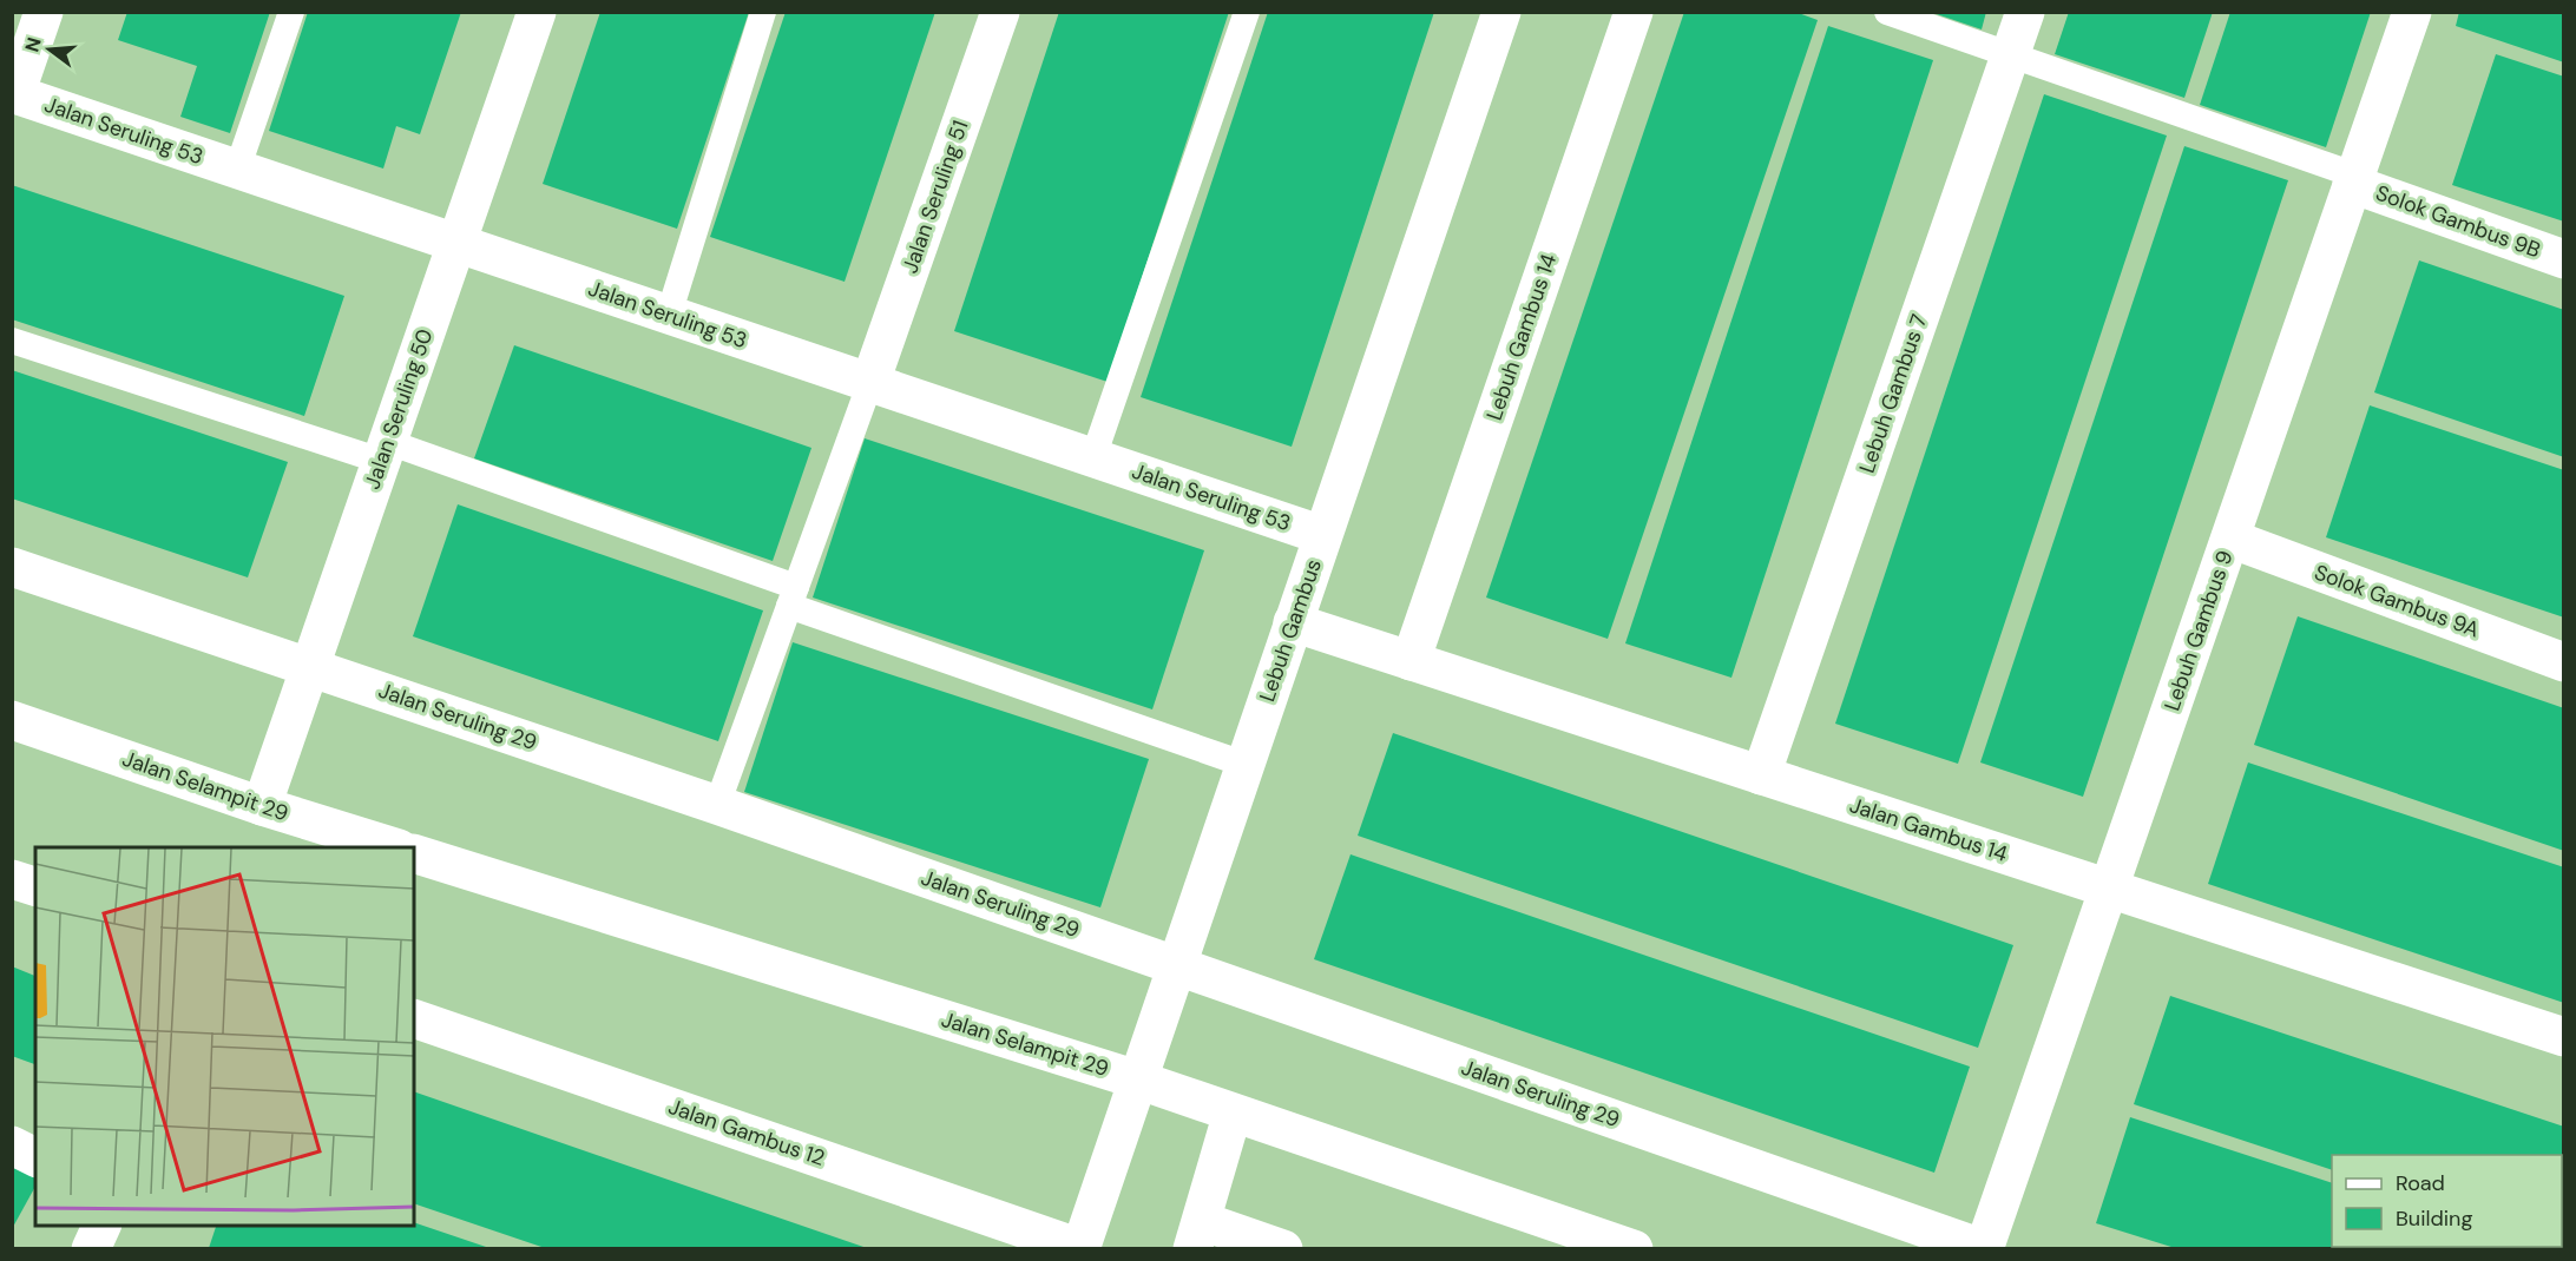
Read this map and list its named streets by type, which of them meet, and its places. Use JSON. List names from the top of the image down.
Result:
{
  "streets": {
    "street": [
      "Jalan Seruling 53",
      "Jalan Seruling 51",
      "Solok Gambus 9B",
      "Lebuh Gambus 14",
      "Lebuh Gambus 7",
      "Jalan Seruling 50",
      "Solok Gambus 9A",
      "Lebuh Gambus",
      "Lebuh Gambus 9",
      "Jalan Seruling 29",
      "Jalan Selampit 29",
      "Jalan Gambus 14",
      "Jalan Gambus 12"
    ]
  },
  "crossings": [
    ["Jalan Seruling 53", "Jalan Seruling 51"],
    ["Jalan Seruling 53", "Jalan Seruling 50"],
    ["Jalan Seruling 53", "Lebuh Gambus"],
    ["Solok Gambus 9B", "Lebuh Gambus 9"],
    ["Lebuh Gambus 14", "Jalan Gambus 14"],
    ["Lebuh Gambus 7", "Jalan Gambus 14"],
    ["Jalan Seruling 50", "Jalan Seruling 29"],
    ["Jalan Seruling 50", "Jalan Selampit 29"],
    ["Solok Gambus 9A", "Lebuh Gambus 9"],
    ["Lebuh Gambus", "Jalan Seruling 29"],
    ["Lebuh Gambus", "Jalan Selampit 29"],
    ["Lebuh Gambus", "Jalan Gambus 14"],
    ["Lebuh Gambus", "Jalan Gambus 12"],
    ["Lebuh Gambus 9", "Jalan Seruling 29"],
    ["Lebuh Gambus 9", "Jalan Gambus 14"]
  ],
  "legend": ["Road", "Building"],
  "north": "left"
}
